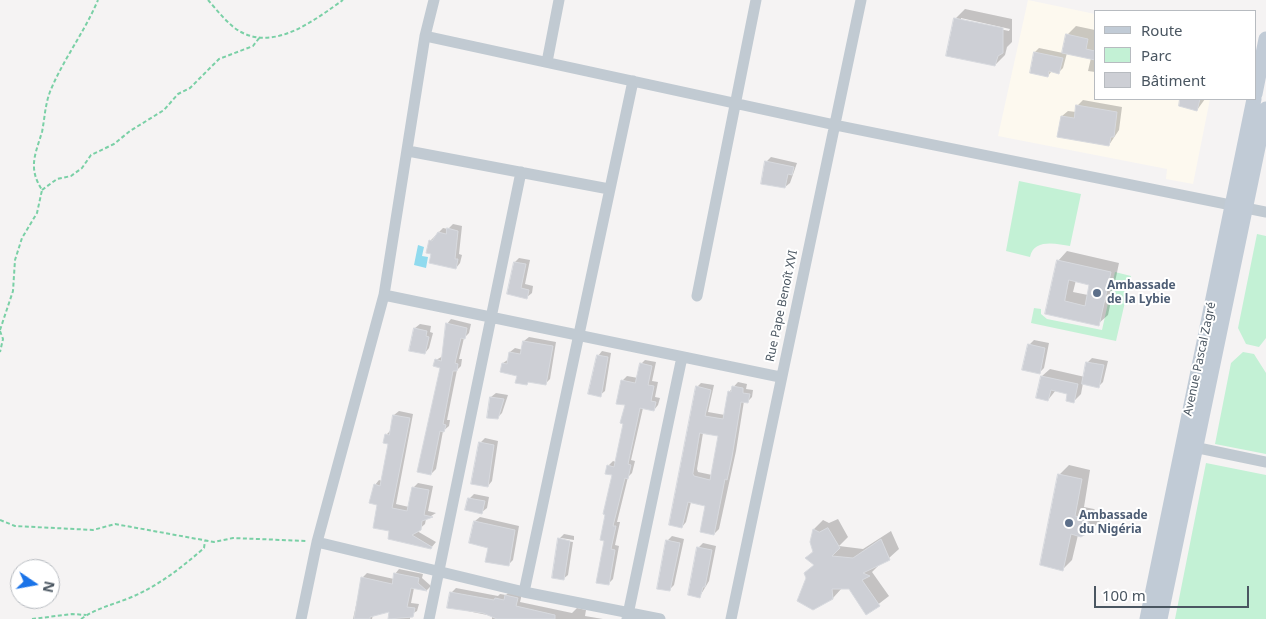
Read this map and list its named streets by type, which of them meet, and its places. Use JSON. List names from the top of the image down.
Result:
{
  "streets": {
    "main road": ["Avenue Pascal Zagré"],
    "street": ["Rue Pape Benoît XVI"]
  },
  "places": ["Ambassade de la Lybie", "Ambassade du Nigéria"],
  "legend": ["Route", "Parc", "Bâtiment"],
  "scale_bar": "100 m",
  "north": "right"
}
